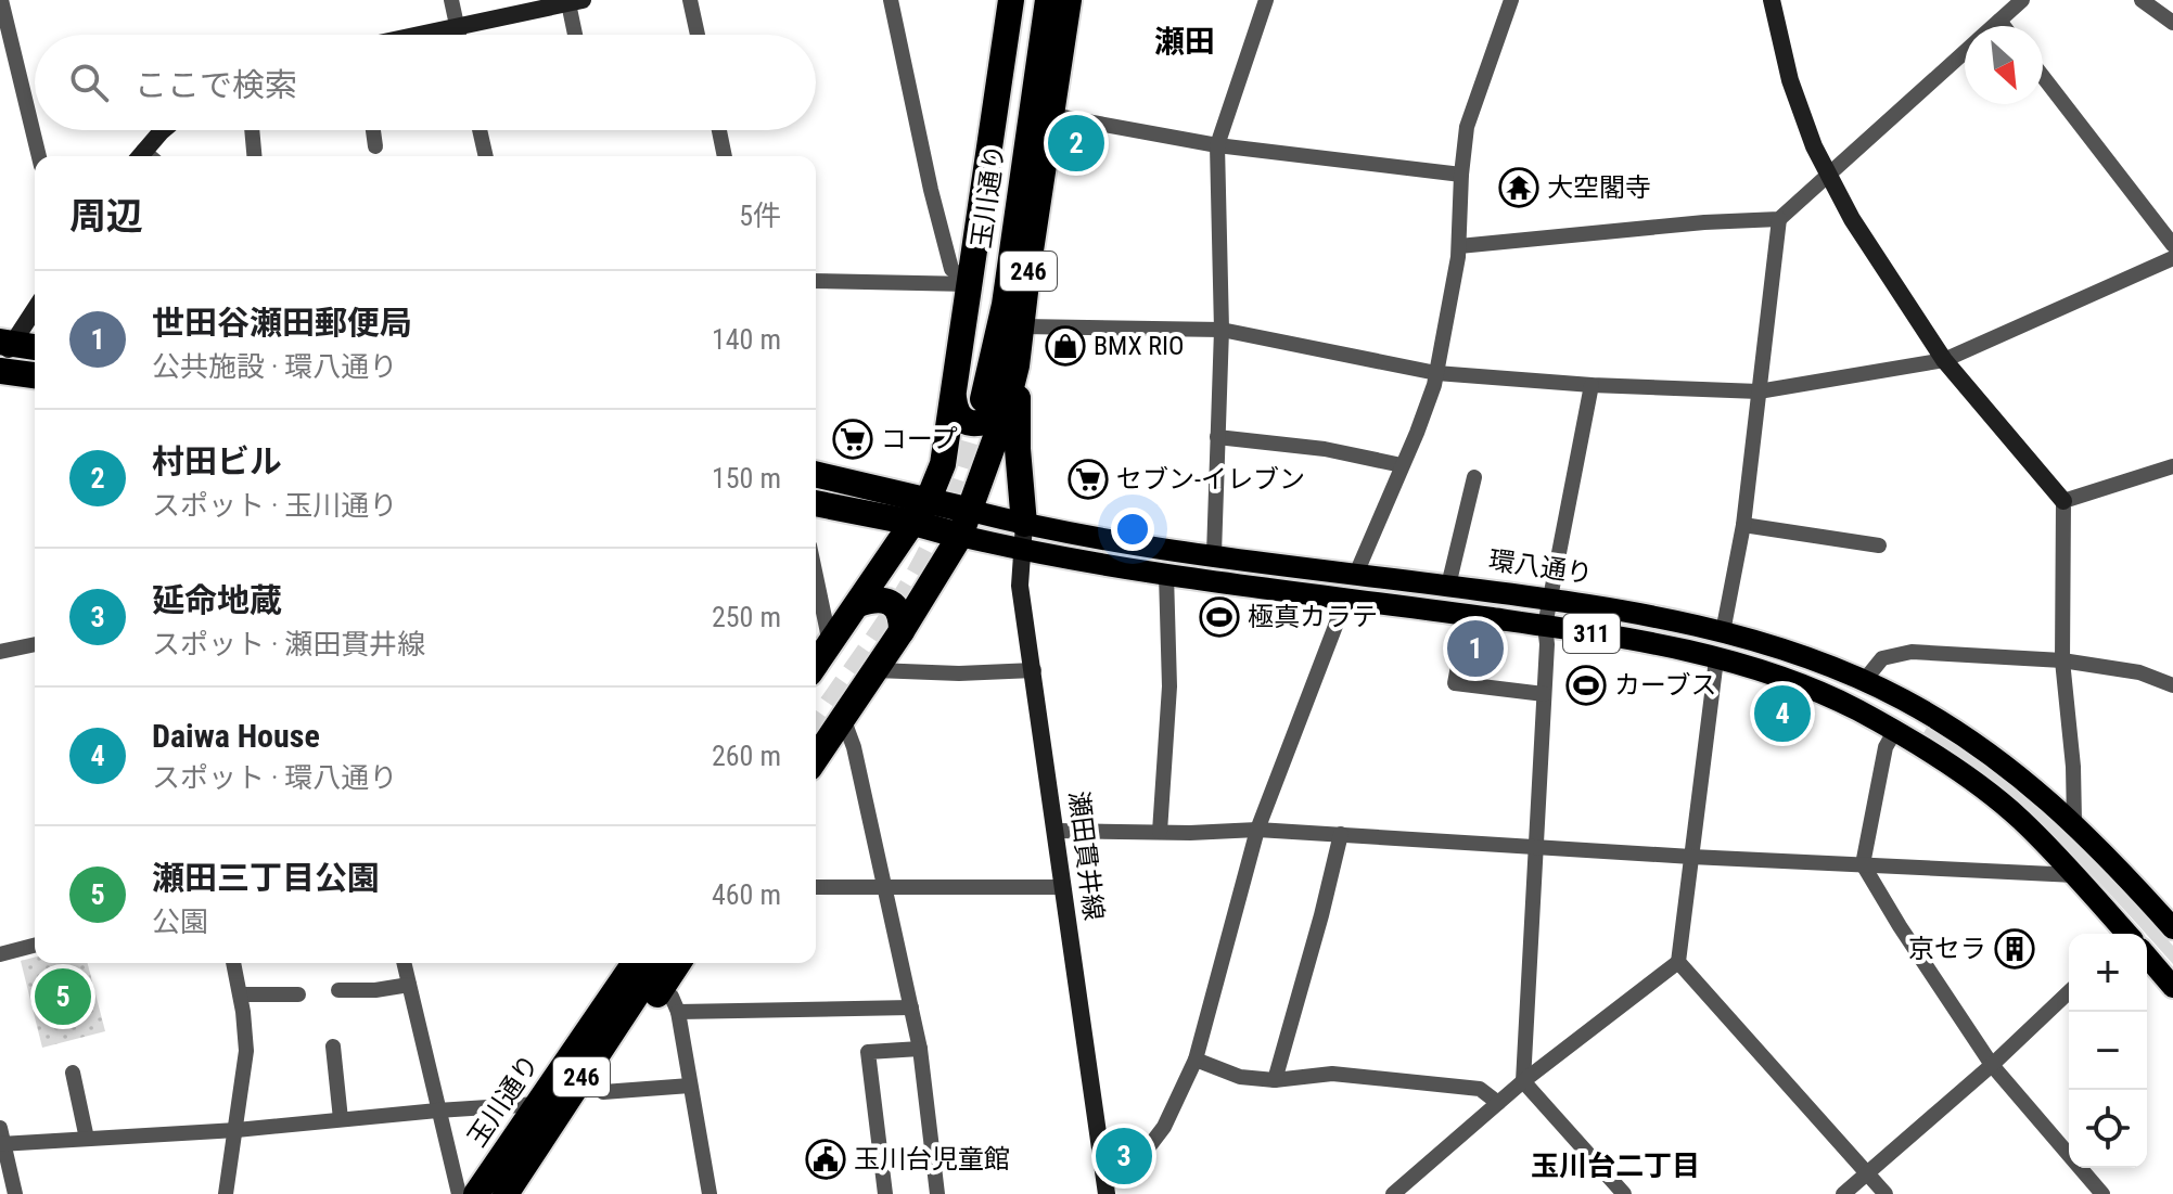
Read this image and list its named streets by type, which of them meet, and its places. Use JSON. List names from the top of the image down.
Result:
{
  "streets": {
    "highway": ["玉川通り", "246", "環八通り"],
    "main road": ["311"],
    "street": ["瀬田貫井線"]
  },
  "crossings": [
    ["玉川通り", "246"],
    ["246", "環八通り"],
    ["環八通り", "瀬田貫井線"]
  ],
  "districts": ["瀬田", "玉川台二丁目"],
  "places": {
    "temple": ["大空閣寺"],
    "shop": ["BMX RIO"],
    "supermarket": ["コープ", "セブン-イレブン"],
    "sports": ["極真カラテ", "カーブス"],
    "building": ["京セラ"],
    "public building": ["玉川台児童館"]
  },
  "north": "bottom right",
  "page": {
    "search": "ここで検索",
    "pins": [
      "2",
      "1",
      "4",
      "5",
      "3"
    ],
    "heading": ["周辺", "5件"],
    "list": [
      {
        "mark": "1",
        "name": "世田谷瀬田郵便局",
        "note": "公共施設 · 環八通り",
        "value": "140 m"
      },
      {
        "mark": "2",
        "name": "村田ビル",
        "note": "スポット · 玉川通り",
        "value": "150 m"
      },
      {
        "mark": "3",
        "name": "延命地蔵",
        "note": "スポット · 瀬田貫井線",
        "value": "250 m"
      },
      {
        "mark": "4",
        "name": "Daiwa House",
        "note": "スポット · 環八通り",
        "value": "260 m"
      },
      {
        "mark": "5",
        "name": "瀬田三丁目公園",
        "note": "公園",
        "value": "460 m"
      }
    ],
    "map_buttons": ["+", "−"]
  }
}
